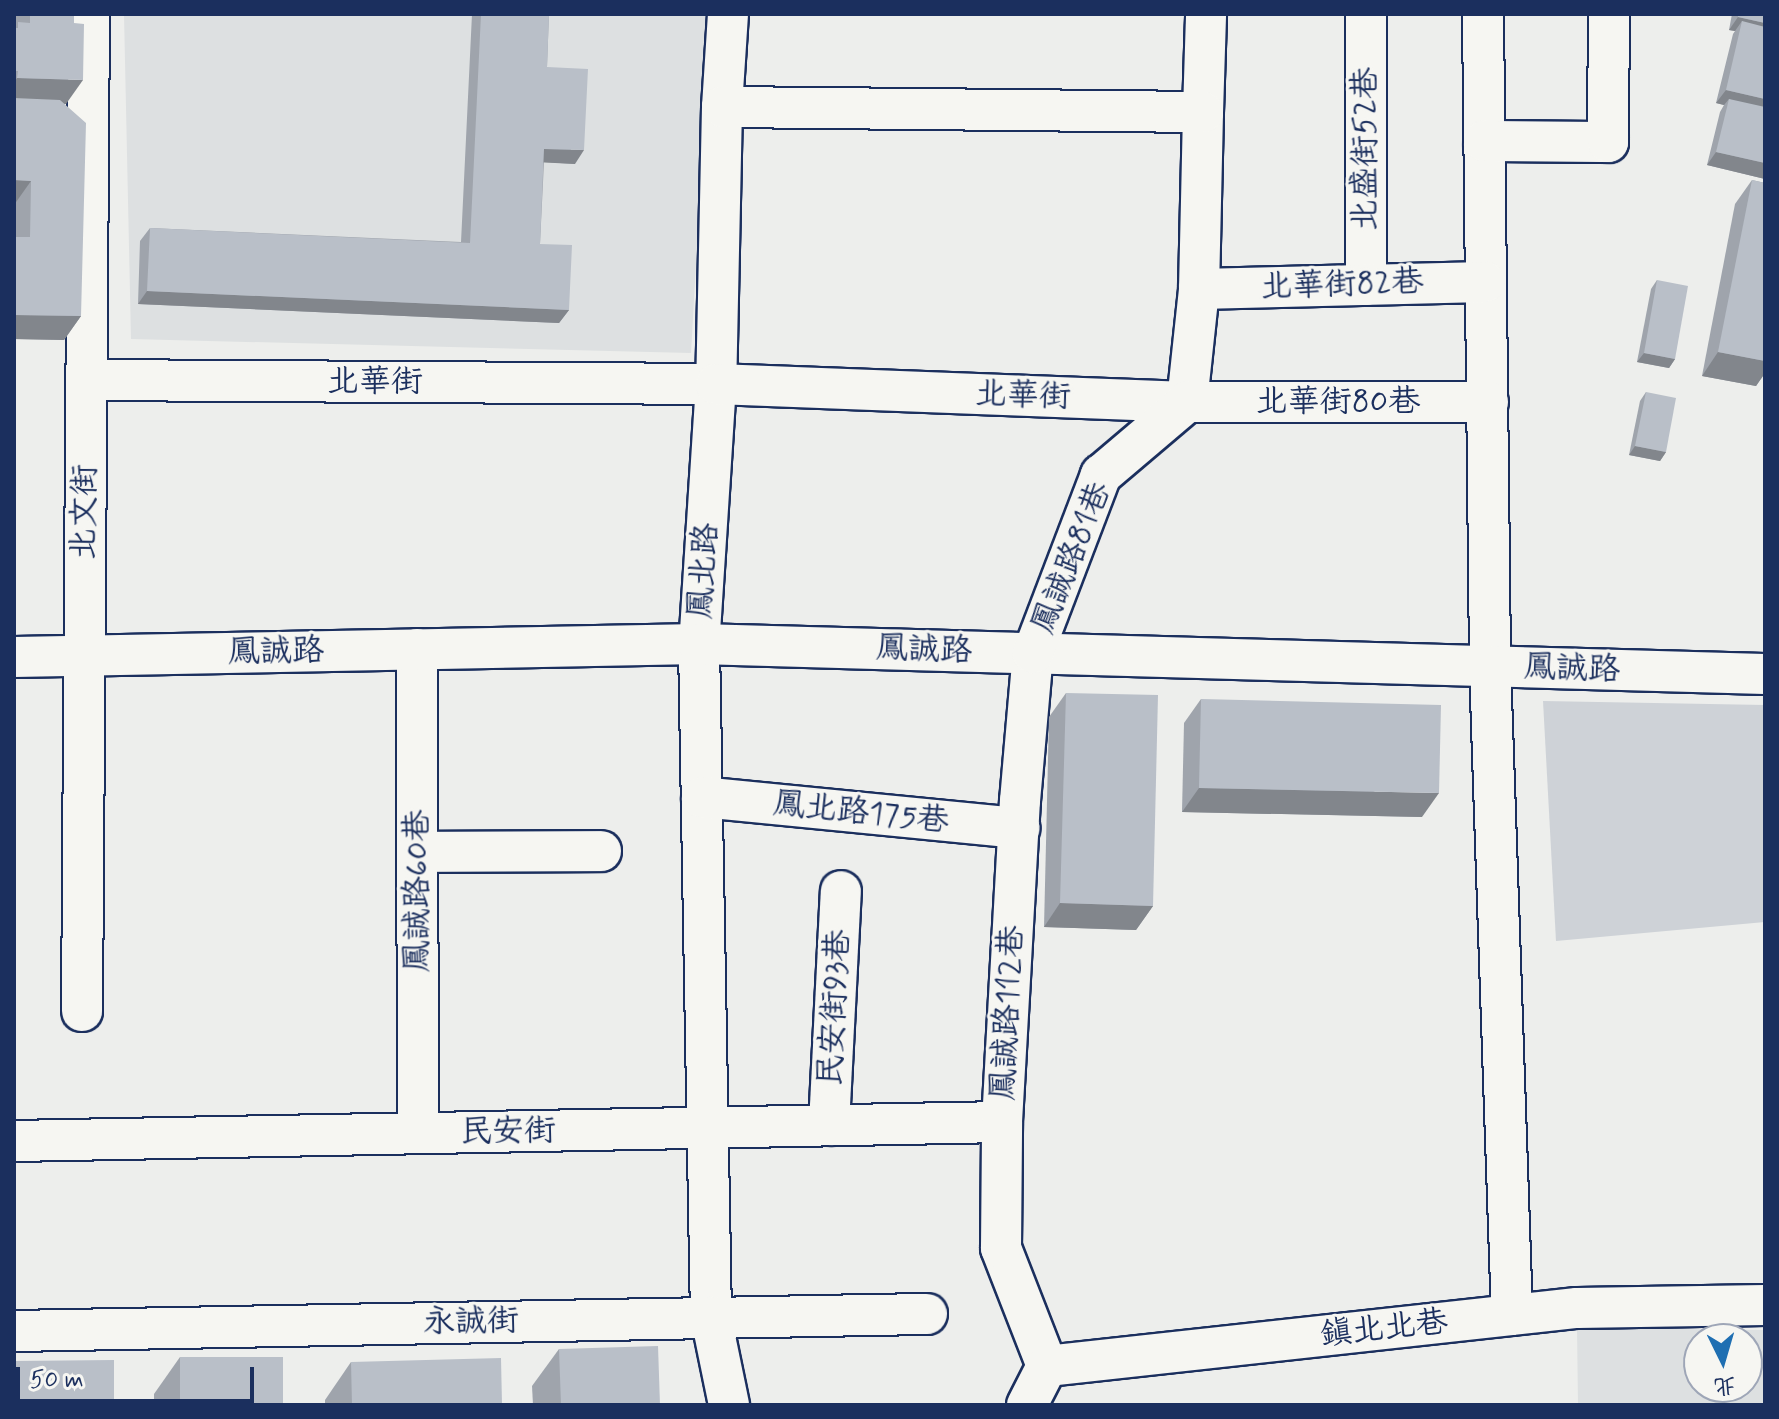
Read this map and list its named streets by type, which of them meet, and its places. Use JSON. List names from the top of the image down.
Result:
{
  "streets": {
    "street": [
      "北盛街52巷",
      "北華街82巷",
      "北華街",
      "北華街80巷",
      "北文街",
      "鳳誠路81巷",
      "鳳北路",
      "鳳誠路",
      "鳳北路175巷",
      "鳳誠路60巷",
      "民安街93巷",
      "鳳誠路112巷",
      "民安街",
      "永誠街",
      "鎮北北巷"
    ]
  },
  "crossings": [
    ["北盛街52巷", "北華街82巷"],
    ["北華街", "北華街80巷"],
    ["北華街", "北文街"],
    ["北華街", "鳳誠路81巷"],
    ["北華街", "鳳北路"],
    ["北華街80巷", "鳳誠路81巷"],
    ["北文街", "鳳誠路"],
    ["鳳誠路81巷", "鳳誠路"],
    ["鳳誠路81巷", "鳳誠路112巷"],
    ["鳳北路", "鳳誠路"],
    ["鳳北路", "鳳北路175巷"],
    ["鳳北路", "民安街"],
    ["鳳北路", "永誠街"],
    ["鳳誠路", "鳳誠路60巷"],
    ["鳳誠路", "鳳誠路112巷"],
    ["鳳北路175巷", "鳳誠路112巷"],
    ["鳳誠路60巷", "民安街"],
    ["民安街93巷", "民安街"],
    ["鳳誠路112巷", "民安街"],
    ["鳳誠路112巷", "鎮北北巷"]
  ],
  "scale_bar": "50 m",
  "north": "bottom"
}
